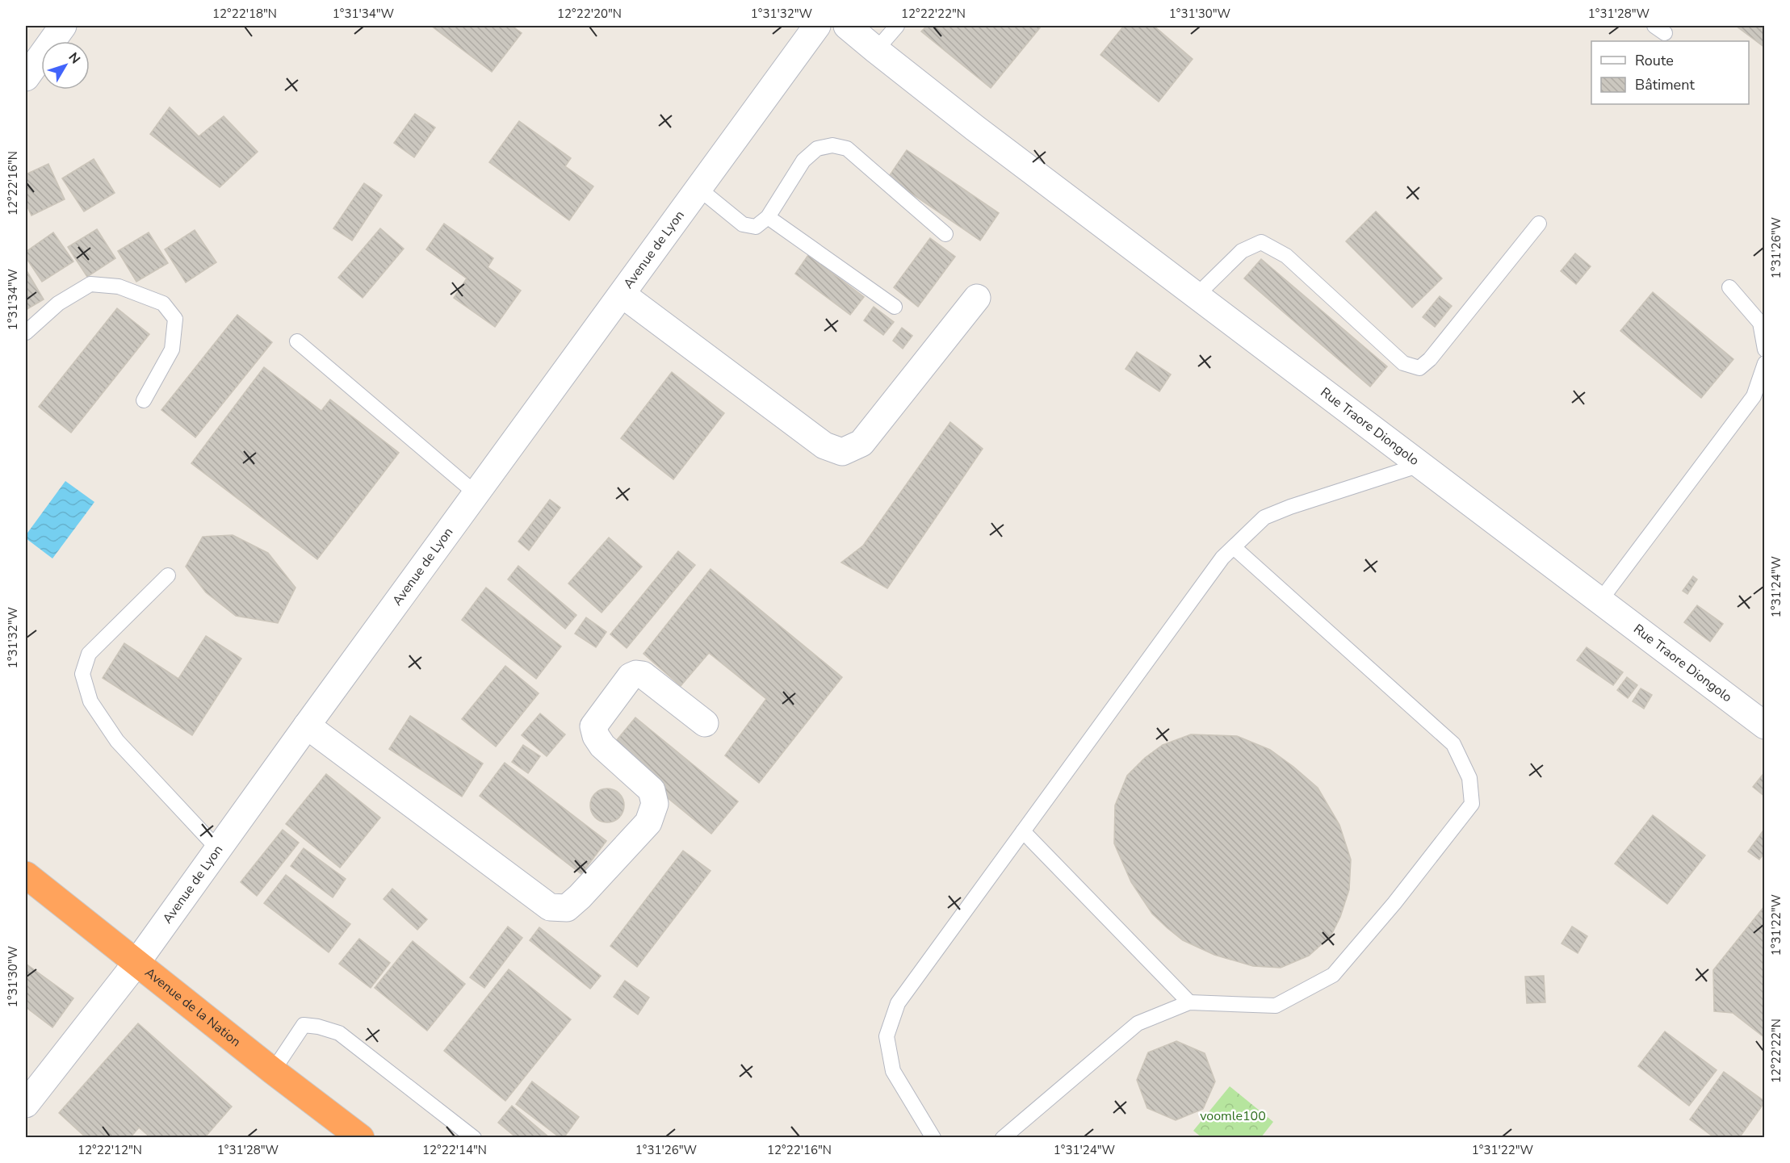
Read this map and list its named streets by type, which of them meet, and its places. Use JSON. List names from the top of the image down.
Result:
{
  "streets": {
    "highway": ["Avenue de la Nation"],
    "street": ["Avenue de Lyon", "Rue Traore Diongolo"]
  },
  "crossings": [
    ["Avenue de Lyon", "Avenue de la Nation"]
  ],
  "parks": ["voomle100"],
  "legend": ["Route", "Bâtiment"],
  "north": "top right",
  "coordinates": [
    "12°22'18\"N",
    "1°31'34\"W",
    "12°22'20\"N",
    "1°31'32\"W",
    "12°22'22\"N",
    "1°31'30\"W",
    "1°31'28\"W",
    "12°22'16\"N",
    "1°31'26\"W",
    "1°31'24\"W",
    "1°31'22\"W",
    "12°22'12\"N",
    "12°22'14\"N"
  ]
}
